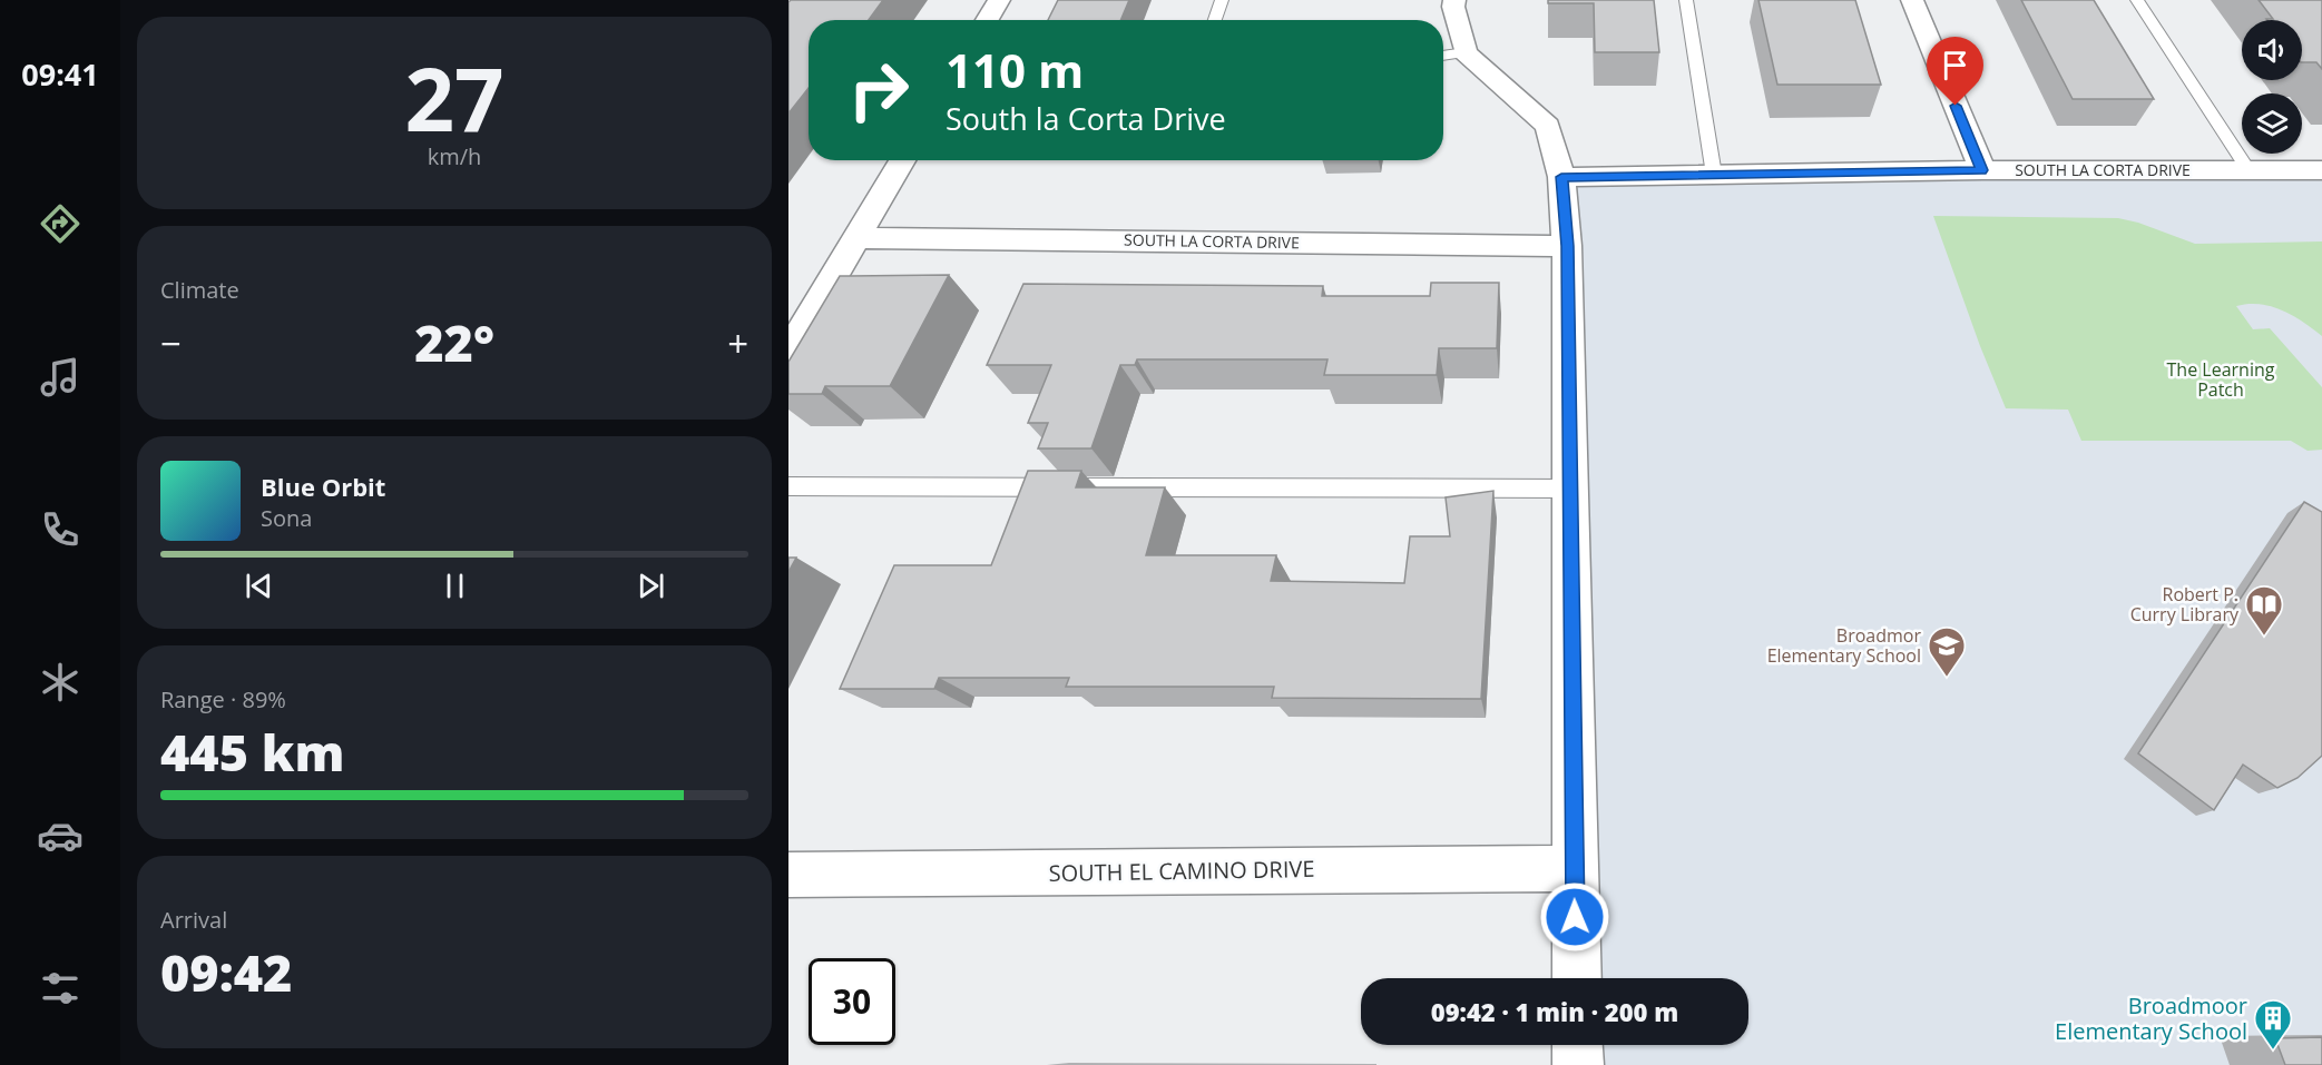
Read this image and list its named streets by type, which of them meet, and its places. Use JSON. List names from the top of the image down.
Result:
{
  "streets": {
    "street": ["SOUTH LA CORTA DRIVE", "SOUTH EL CAMINO DRIVE"]
  },
  "parks": ["The Learning Patch"],
  "places": {
    "library": ["Robert P. Curry Library"],
    "school or university": ["Broadmor Elementary School"],
    "building": ["Broadmoor Elementary School"]
  },
  "page": {
    "tabs": "09:41",
    "tile": [
      ["27", "km/h"],
      "Climate",
      ["Range · 89%", "445 km"],
      ["Arrival", "09:42"]
    ],
    "turn": ["110 m", "South la Corta Drive"],
    "heat": ["−", "22°", "+"],
    "song": ["Blue Orbit", "Sona"],
    "limit": "30",
    "trip": "09:42 · 1 min · 200 m"
  }
}
